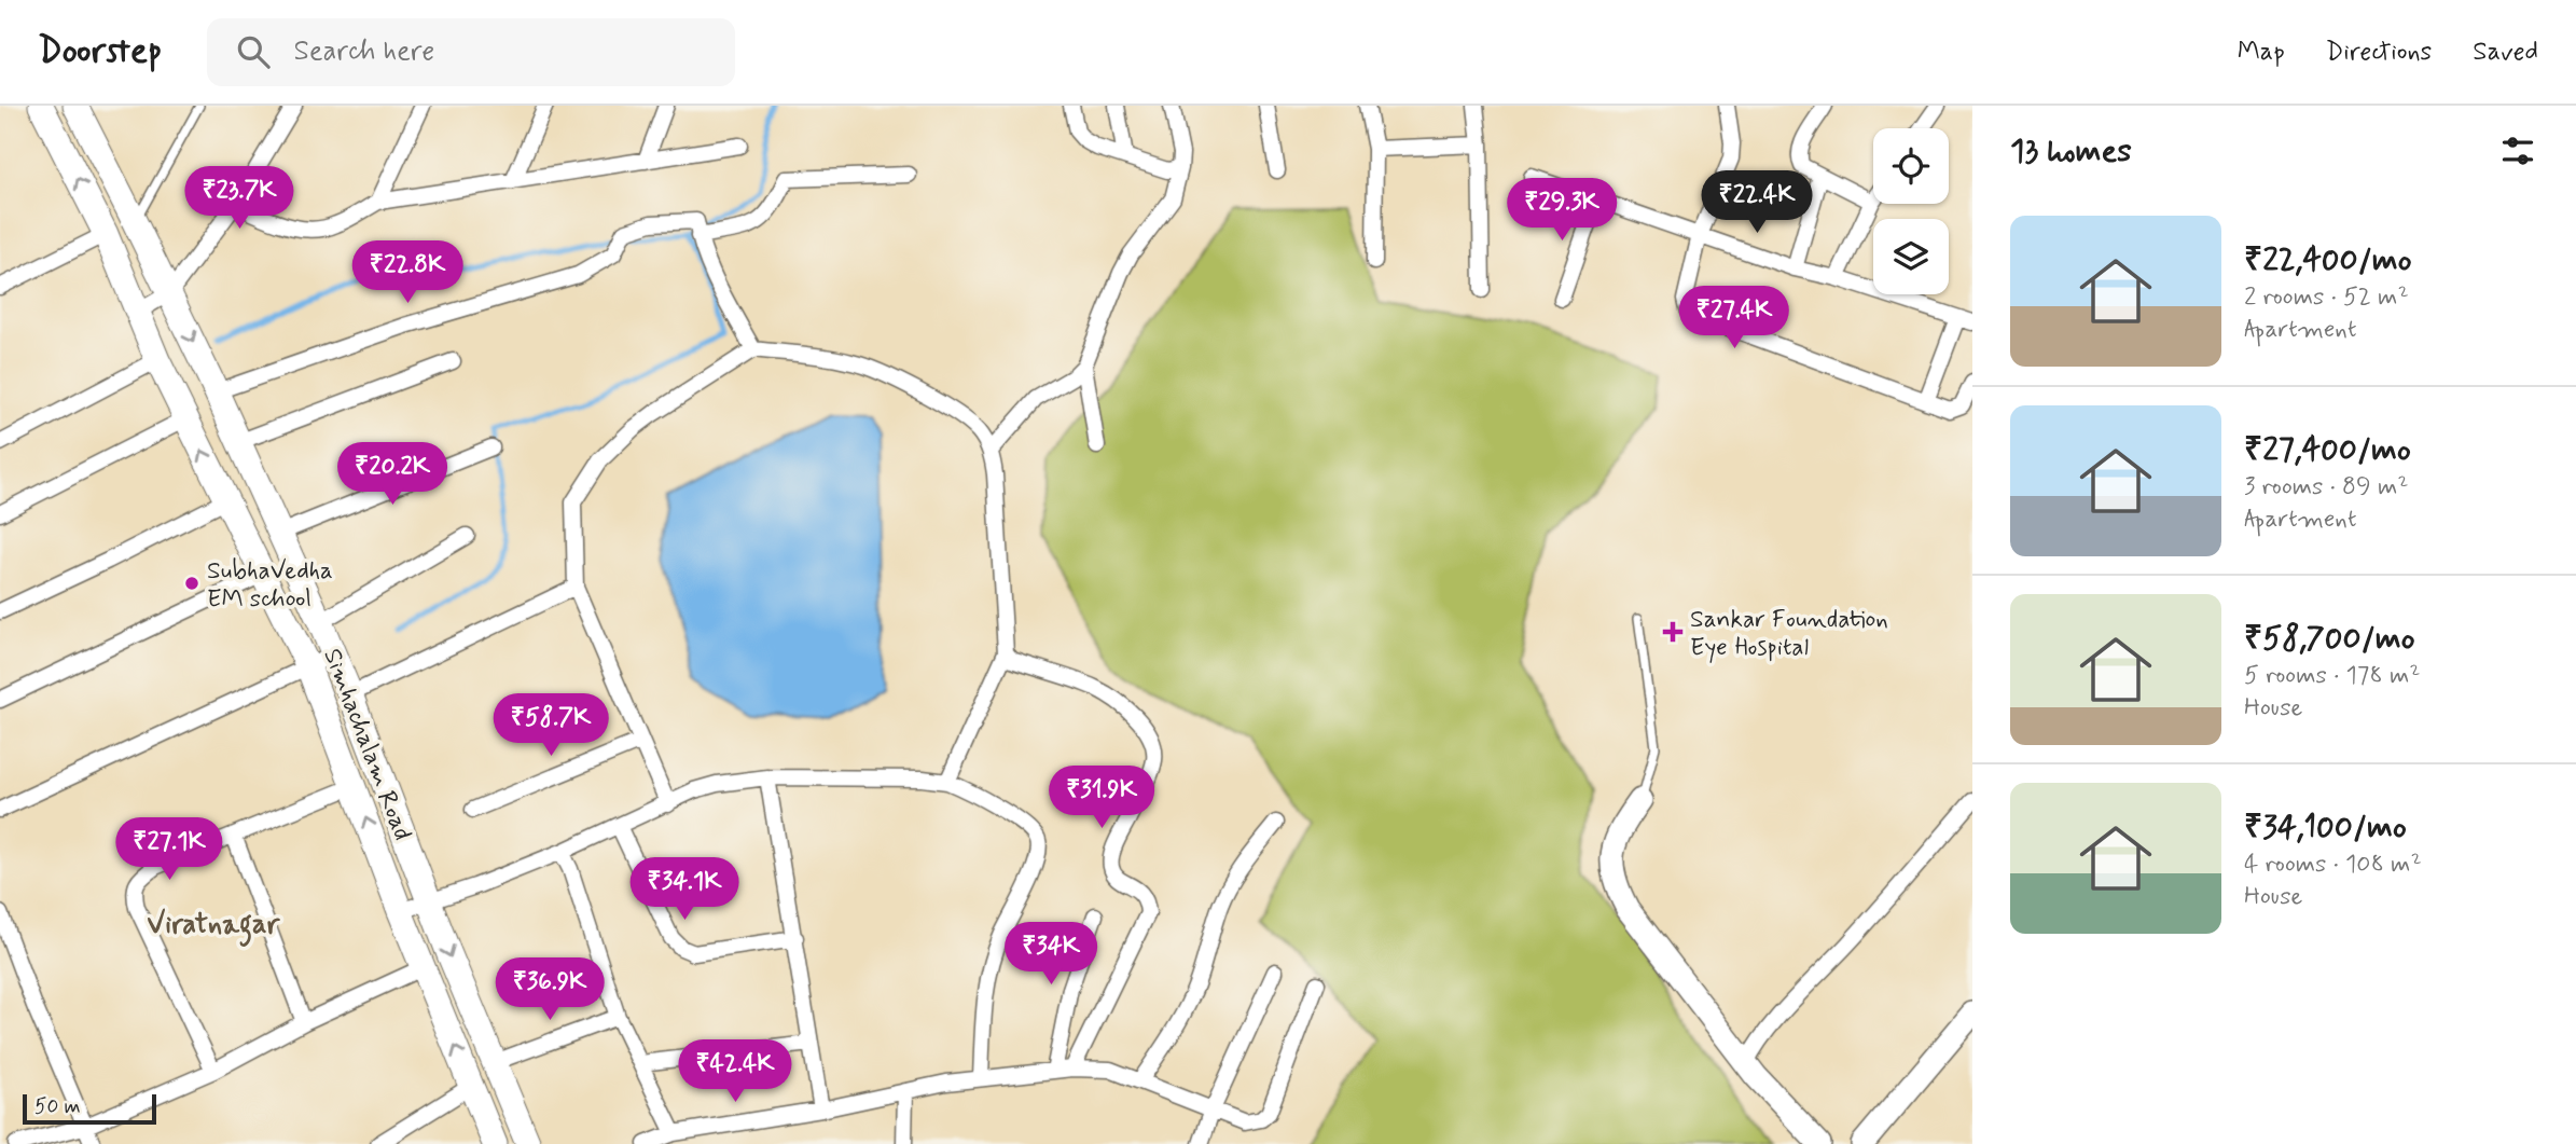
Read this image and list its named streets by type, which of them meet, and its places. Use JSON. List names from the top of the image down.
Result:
{
  "streets": {
    "main road": ["Simhachalam Road"]
  },
  "districts": ["Viratnagar"],
  "places": {
    "other": ["SubhaVedha EM school"],
    "health": ["Sankar Foundation Eye Hospital"]
  },
  "scale_bar": "50 m",
  "page": {
    "header": "Doorstep",
    "search": "Search here",
    "nav": ["Map", "Directions", "Saved"],
    "heading": "13 homes",
    "price": [
      "₹23.7K",
      "₹22.4K",
      "₹29.3K",
      "₹22.8K",
      "₹27.4K",
      "₹20.2K",
      "₹58.7K",
      "₹31.9K",
      "₹27.1K",
      "₹34.1K",
      "₹34K",
      "₹36.9K",
      "₹42.4K"
    ],
    "list": [
      {
        "name": "₹22,400/mo",
        "note": "2 rooms · 52 m² · Apartment"
      },
      {
        "name": "₹27,400/mo",
        "note": "3 rooms · 89 m² · Apartment"
      },
      {
        "name": "₹58,700/mo",
        "note": "5 rooms · 178 m² · House"
      },
      {
        "name": "₹34,100/mo",
        "note": "4 rooms · 108 m² · House"
      }
    ],
    "scale": "50 m"
  }
}
